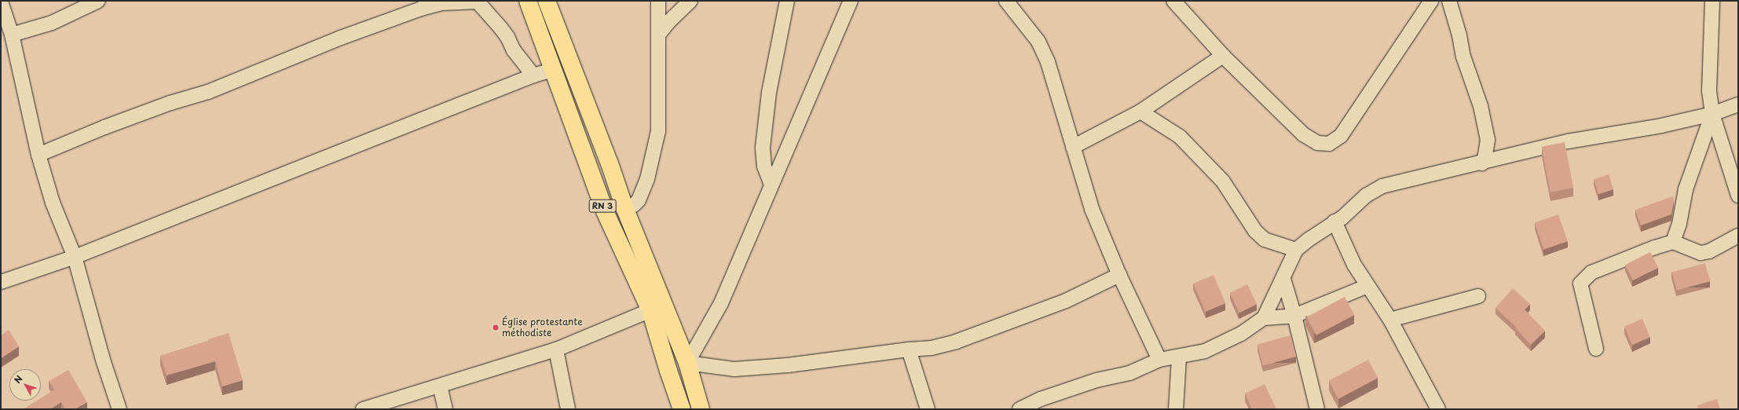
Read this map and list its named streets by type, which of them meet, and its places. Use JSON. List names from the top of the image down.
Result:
{
  "streets": {
    "main road": ["RN 3"]
  },
  "places": ["Église protestante méthodiste"],
  "north": "top left"
}
